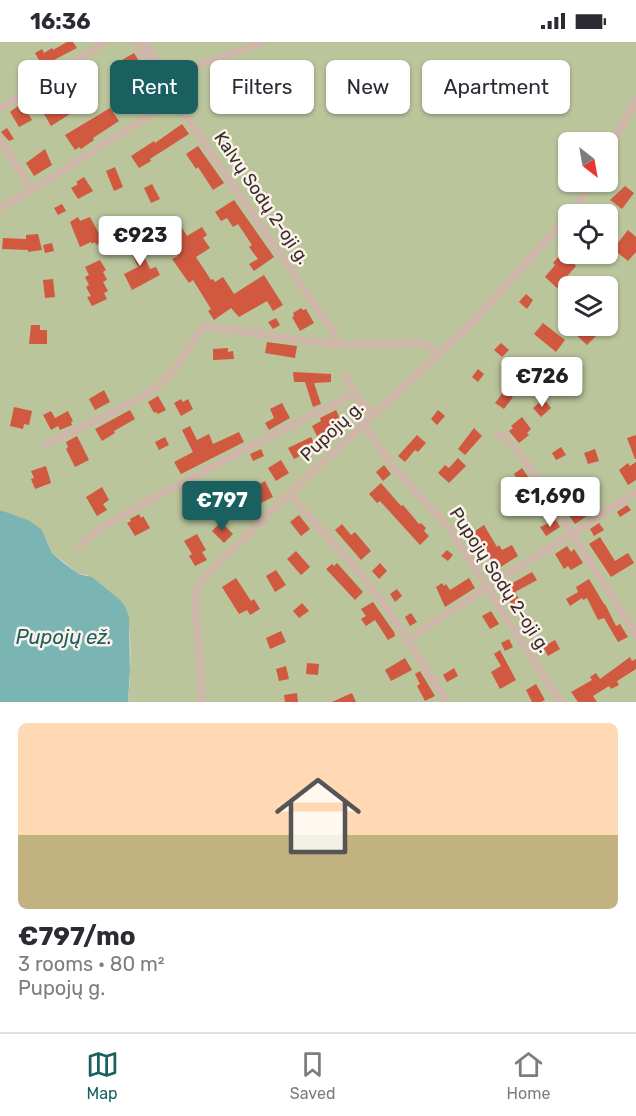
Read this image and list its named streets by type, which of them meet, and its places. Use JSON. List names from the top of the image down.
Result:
{
  "streets": {
    "street": ["Kalvų Sodų 2-oji g.", "Pupojų g.", "Pupojų Sodų 2-oji g."]
  },
  "crossings": [
    ["Pupojų g.", "Pupojų Sodų 2-oji g."]
  ],
  "water": ["Pupojų ež."],
  "north": "bottom right",
  "page": {
    "status": "16:36",
    "chip": [
      "Buy",
      "Rent",
      "Filters",
      "New",
      "Apartment"
    ],
    "price": [
      "€923",
      "€726",
      "€1,690",
      "€797"
    ],
    "list": [
      {
        "name": "€797/mo",
        "note": "3 rooms · 80 m² · Pupojų g."
      }
    ],
    "tabs": ["Map", "Saved", "Home"]
  }
}
